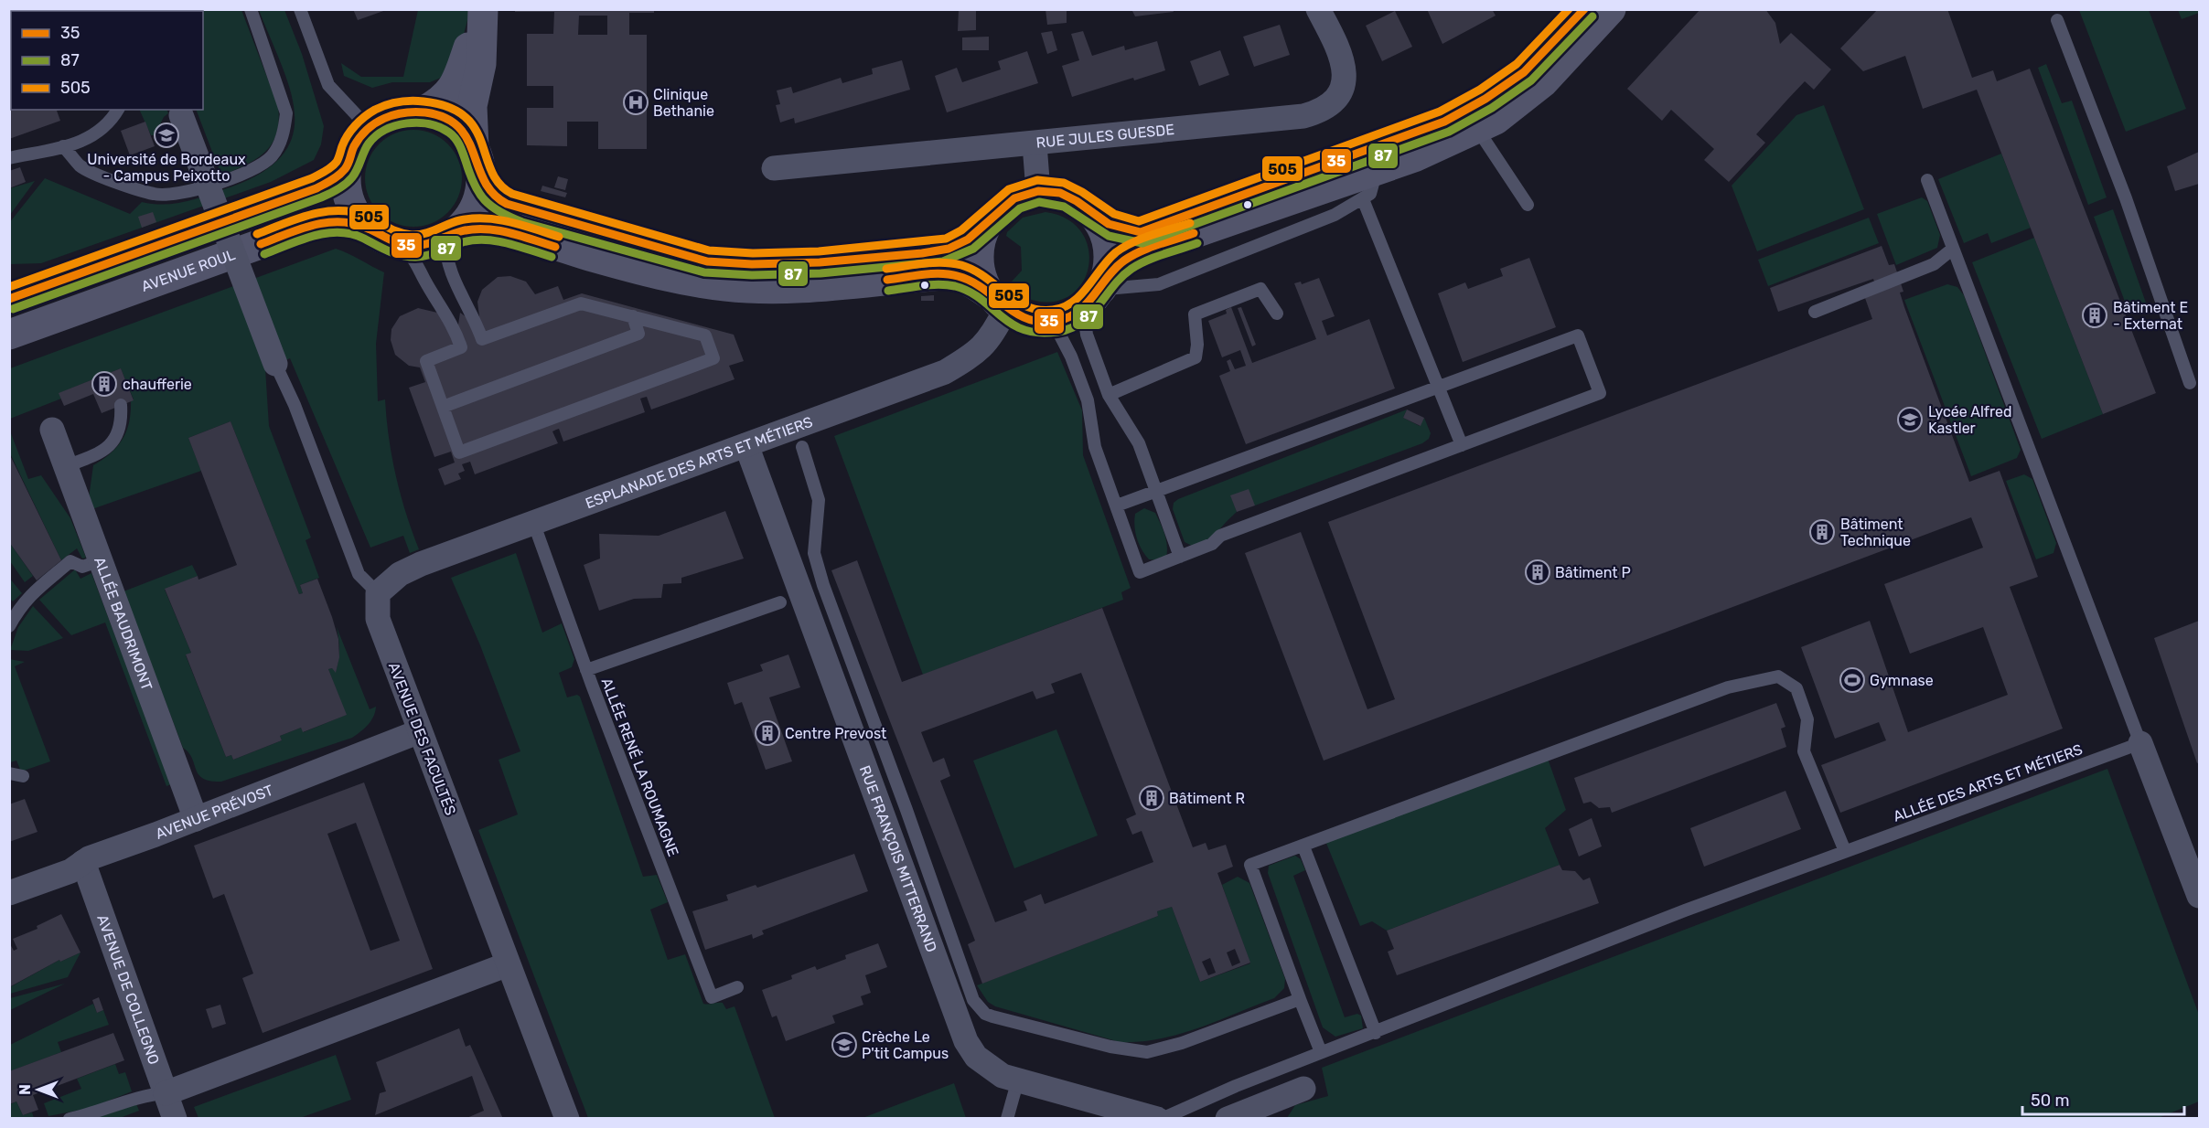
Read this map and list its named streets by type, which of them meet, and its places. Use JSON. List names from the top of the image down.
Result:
{
  "streets": {
    "street": [
      "RUE JULES GUESDE",
      "AVENUE ROUL",
      "ESPLANADE DES ARTS ET MÉTIERS",
      "ALLÉE BAUDRIMONT",
      "AVENUE DES FACULTÉS",
      "AVENUE PRÉVOST",
      "RUE FRANÇOIS MITTERRAND",
      "AVENUE DE COLLEGNO"
    ],
    "lane": ["ALLÉE RENÉ LA ROUMAGNE", "ALLÉE DES ARTS ET MÉTIERS"]
  },
  "crossings": [
    ["ESPLANADE DES ARTS ET MÉTIERS", "AVENUE DES FACULTÉS"],
    ["ESPLANADE DES ARTS ET MÉTIERS", "ALLÉE RENÉ LA ROUMAGNE"],
    ["ESPLANADE DES ARTS ET MÉTIERS", "RUE FRANÇOIS MITTERRAND"],
    ["ALLÉE BAUDRIMONT", "AVENUE PRÉVOST"],
    ["AVENUE DES FACULTÉS", "AVENUE PRÉVOST"],
    ["AVENUE PRÉVOST", "AVENUE DE COLLEGNO"]
  ],
  "places": {
    "hospital": ["Clinique Bethanie"],
    "school or university": ["Université de Bordeaux - Campus Peixotto", "Lycée Alfred Kastler", "Crèche Le P'tit Campus"],
    "building": [
      "Bâtiment E - Externat",
      "chaufferie",
      "Bâtiment Technique",
      "Bâtiment P",
      "Centre Prevost",
      "Bâtiment R"
    ],
    "sports": ["Gymnase"]
  },
  "lines": ["transit line 35", "transit line 505", "transit line 87"],
  "legend": ["35", "87", "505"],
  "scale_bar": "50 m",
  "north": "left"
}
